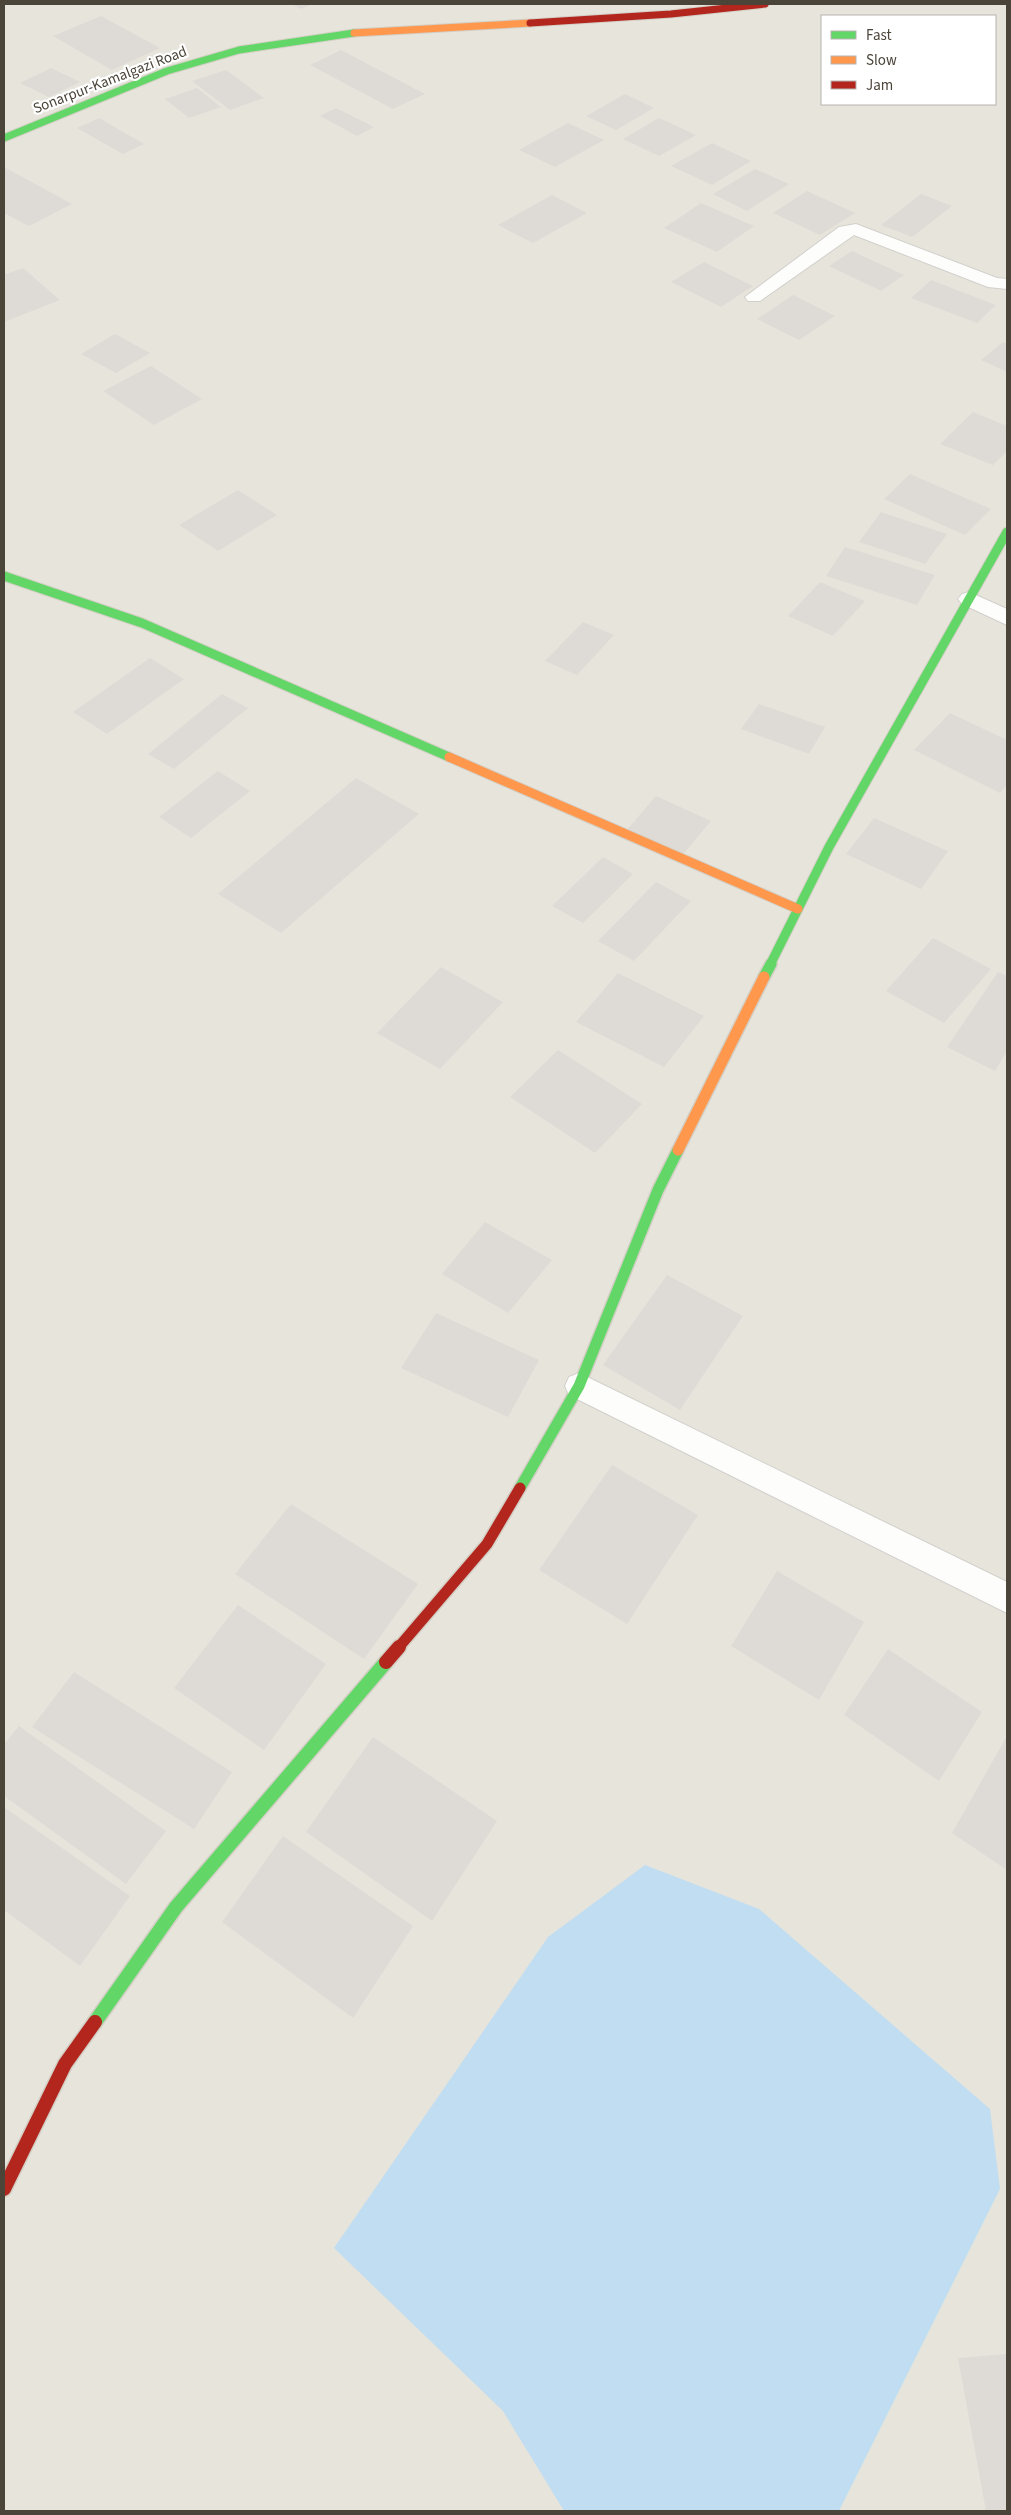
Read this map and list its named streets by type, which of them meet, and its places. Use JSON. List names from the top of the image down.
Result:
{
  "streets": {
    "street": ["Sonarpur-Kamalgazi Road"]
  },
  "legend": ["Fast", "Slow", "Jam"]
}
